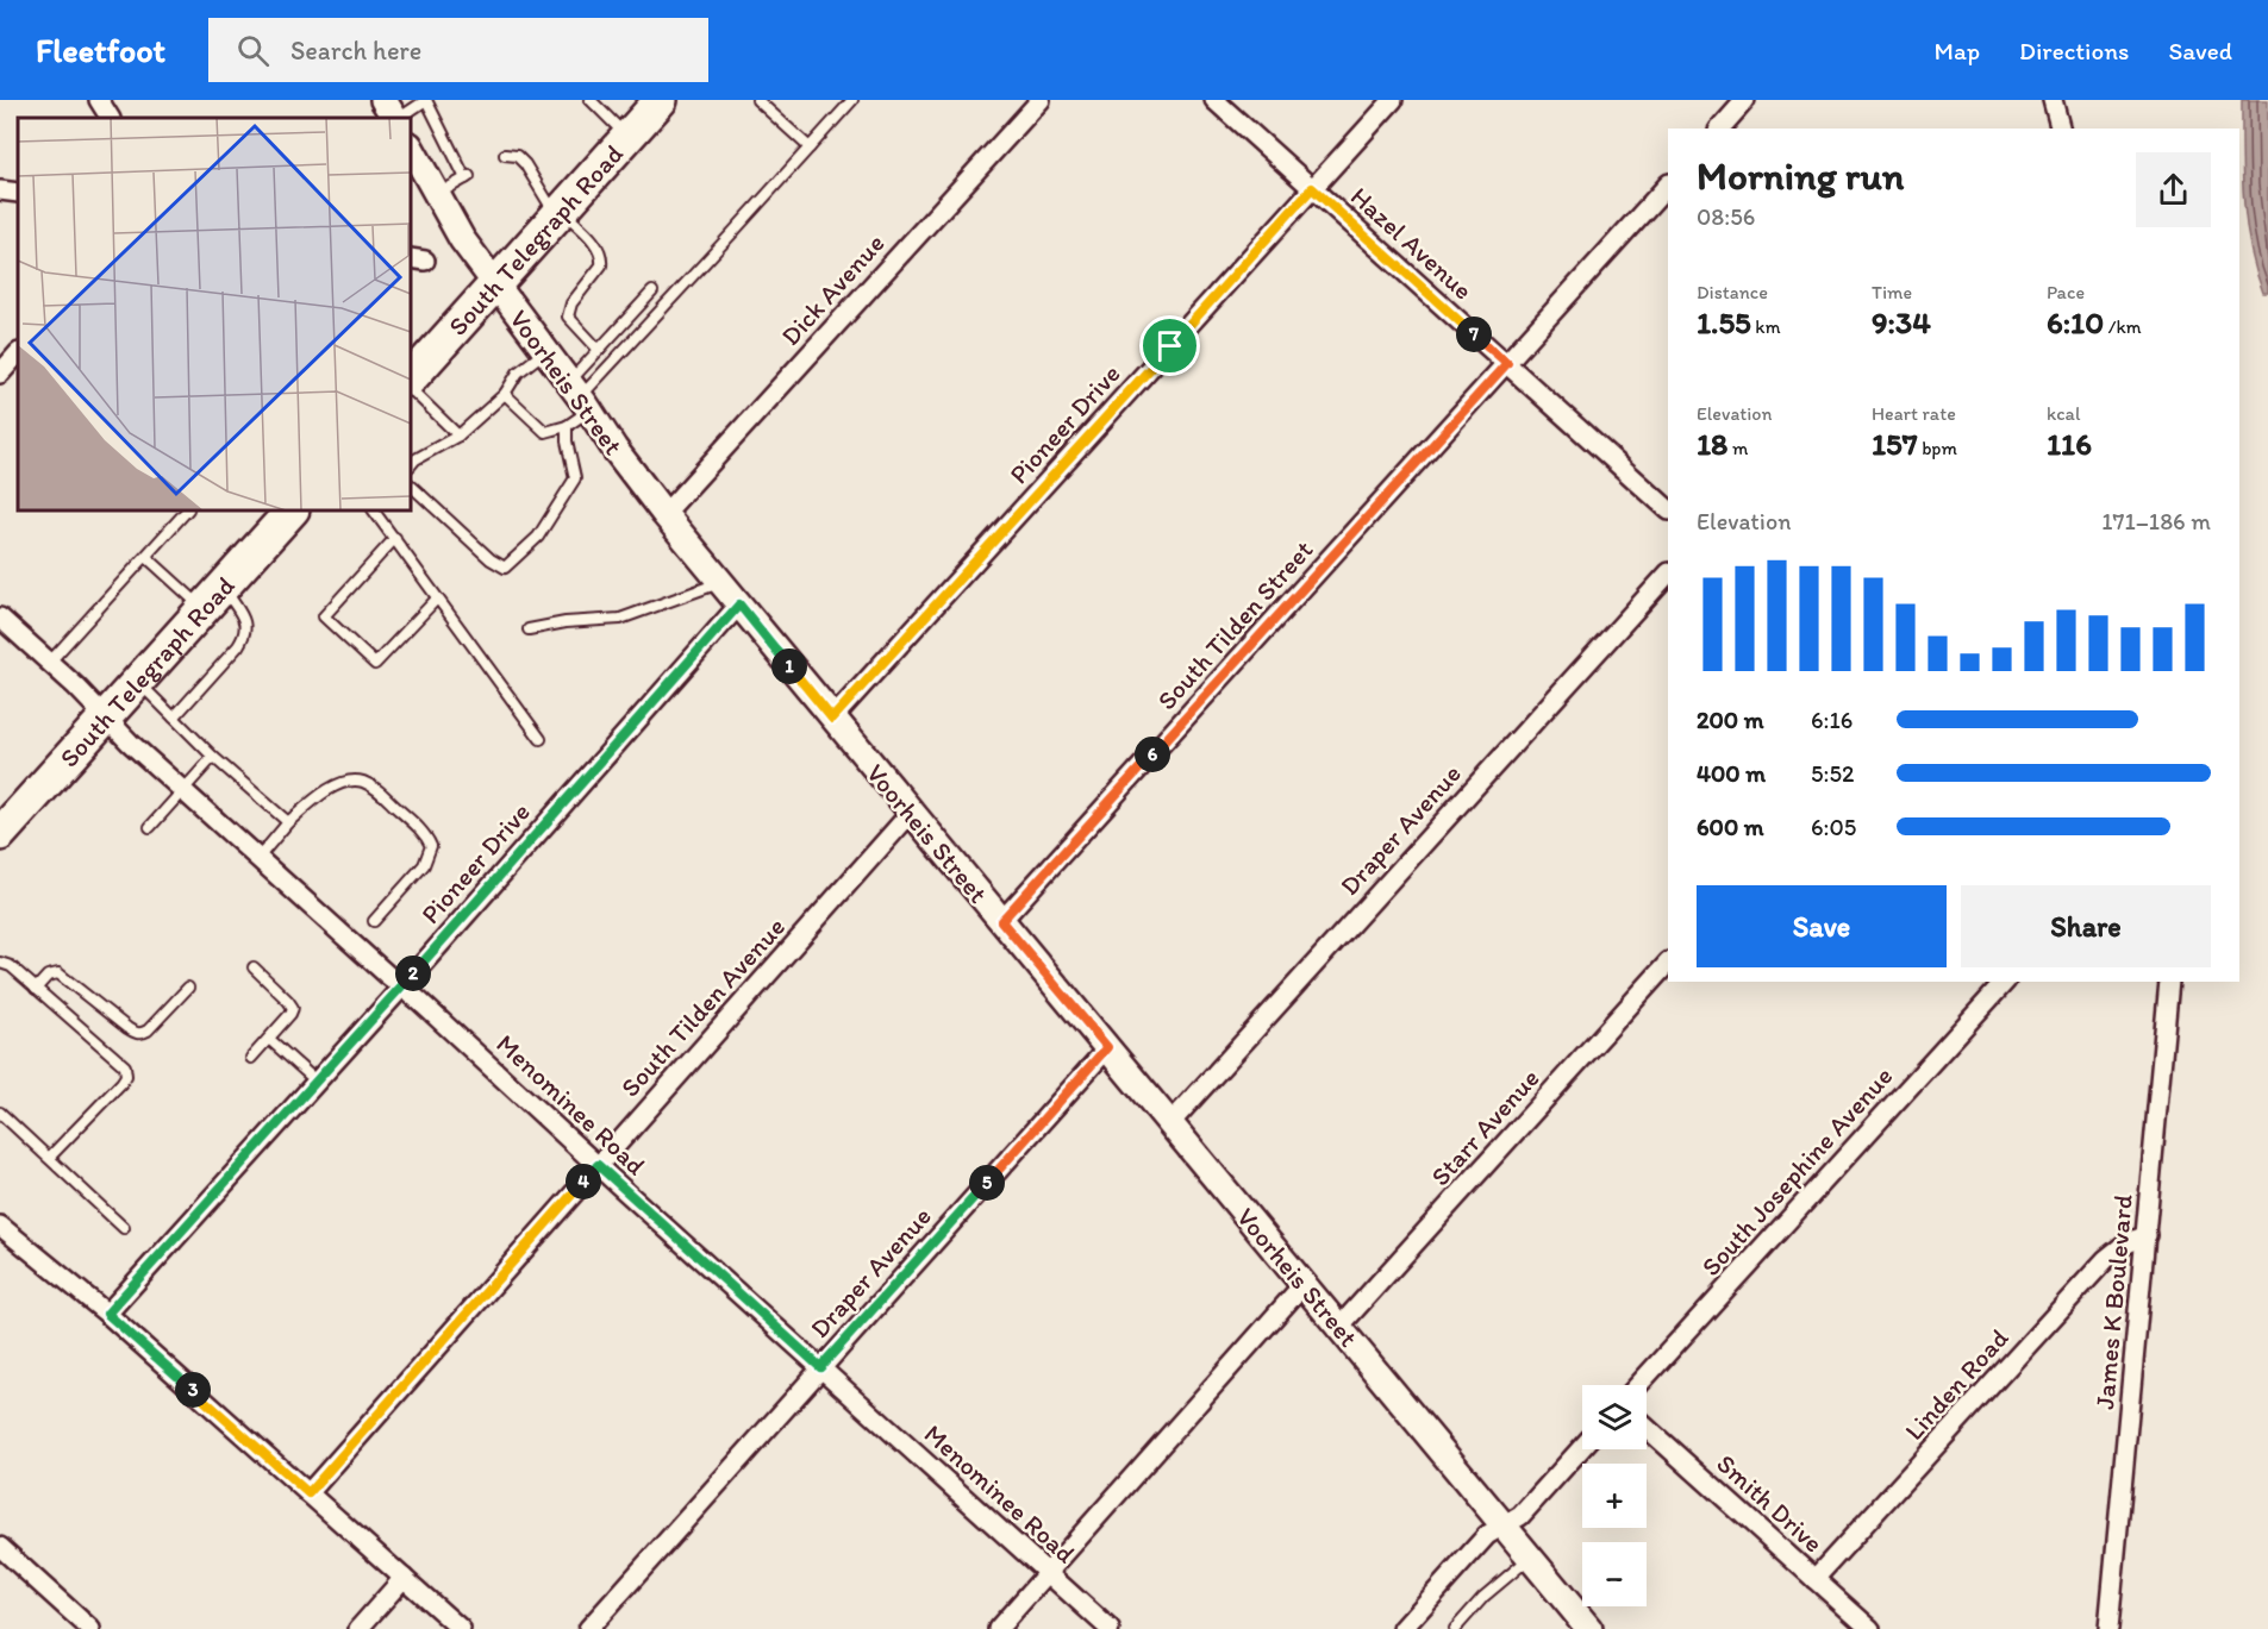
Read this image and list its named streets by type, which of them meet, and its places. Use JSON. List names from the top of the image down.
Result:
{
  "streets": {
    "highway": ["South Telegraph Road"],
    "street": [
      "Hazel Avenue",
      "Dick Avenue",
      "Voorheis Street",
      "Pioneer Drive",
      "South Tilden Street",
      "Draper Avenue",
      "South Tilden Avenue",
      "Menominee Road",
      "Starr Avenue",
      "South Josephine Avenue",
      "James K Boulevard",
      "Linden Road",
      "Smith Drive"
    ]
  },
  "crossings": [
    ["South Telegraph Road", "Voorheis Street"],
    ["South Telegraph Road", "Menominee Road"],
    ["Hazel Avenue", "Pioneer Drive"],
    ["Hazel Avenue", "South Tilden Street"],
    ["Dick Avenue", "Voorheis Street"],
    ["Voorheis Street", "Pioneer Drive"],
    ["Voorheis Street", "South Tilden Street"],
    ["Voorheis Street", "Draper Avenue"],
    ["Voorheis Street", "South Tilden Avenue"],
    ["Voorheis Street", "Starr Avenue"],
    ["Pioneer Drive", "Menominee Road"],
    ["Draper Avenue", "Menominee Road"],
    ["South Tilden Avenue", "Menominee Road"],
    ["James K Boulevard", "Linden Road"],
    ["Linden Road", "Smith Drive"]
  ],
  "page": {
    "header": "Fleetfoot",
    "search": "Search here",
    "nav": ["Map", "Directions", "Saved"],
    "heading": ["Morning run", "08:56"],
    "stats": [
      ["Distance", "1.55 km"],
      ["Time", "9:34"],
      ["Pace", "6:10 /km"],
      ["Elevation", "18 m"],
      ["Heart rate", "157 bpm"],
      ["kcal", "116"]
    ],
    "pins": [
      "7",
      "1",
      "6",
      "2",
      "4",
      "5",
      "3"
    ],
    "chart": ["Elevation", "171–186 m"],
    "list": [
      {
        "name": "200 m",
        "note": "6:16"
      },
      {
        "name": "400 m",
        "note": "5:52"
      },
      {
        "name": "600 m",
        "note": "6:05"
      }
    ],
    "buttons": ["Save", "Share"],
    "map_buttons": ["+", "−"]
  }
}
